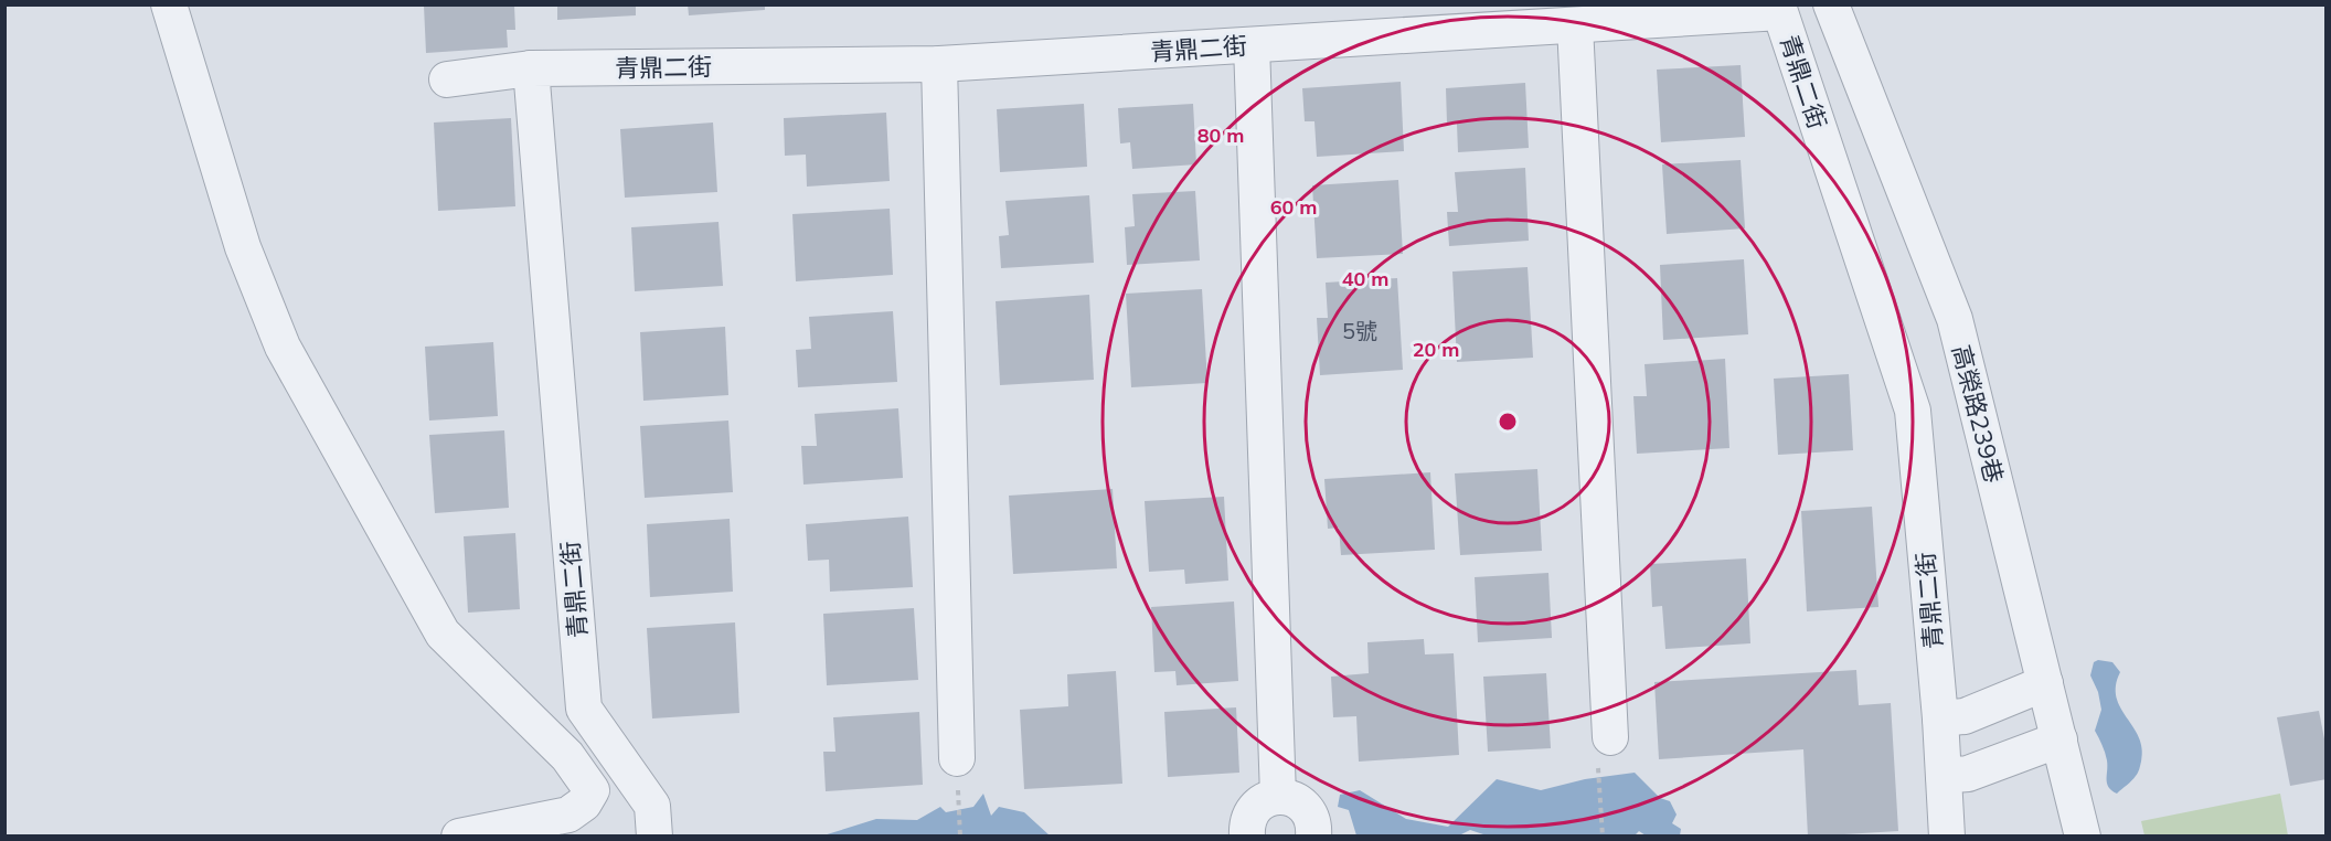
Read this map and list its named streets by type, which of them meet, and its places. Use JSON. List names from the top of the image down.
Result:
{
  "streets": {
    "street": ["青鼎二街", "高榮路239巷"]
  },
  "house_numbers": ["5號"],
  "rings": [
    "80 m",
    "60 m",
    "40 m",
    "20 m"
  ]
}
